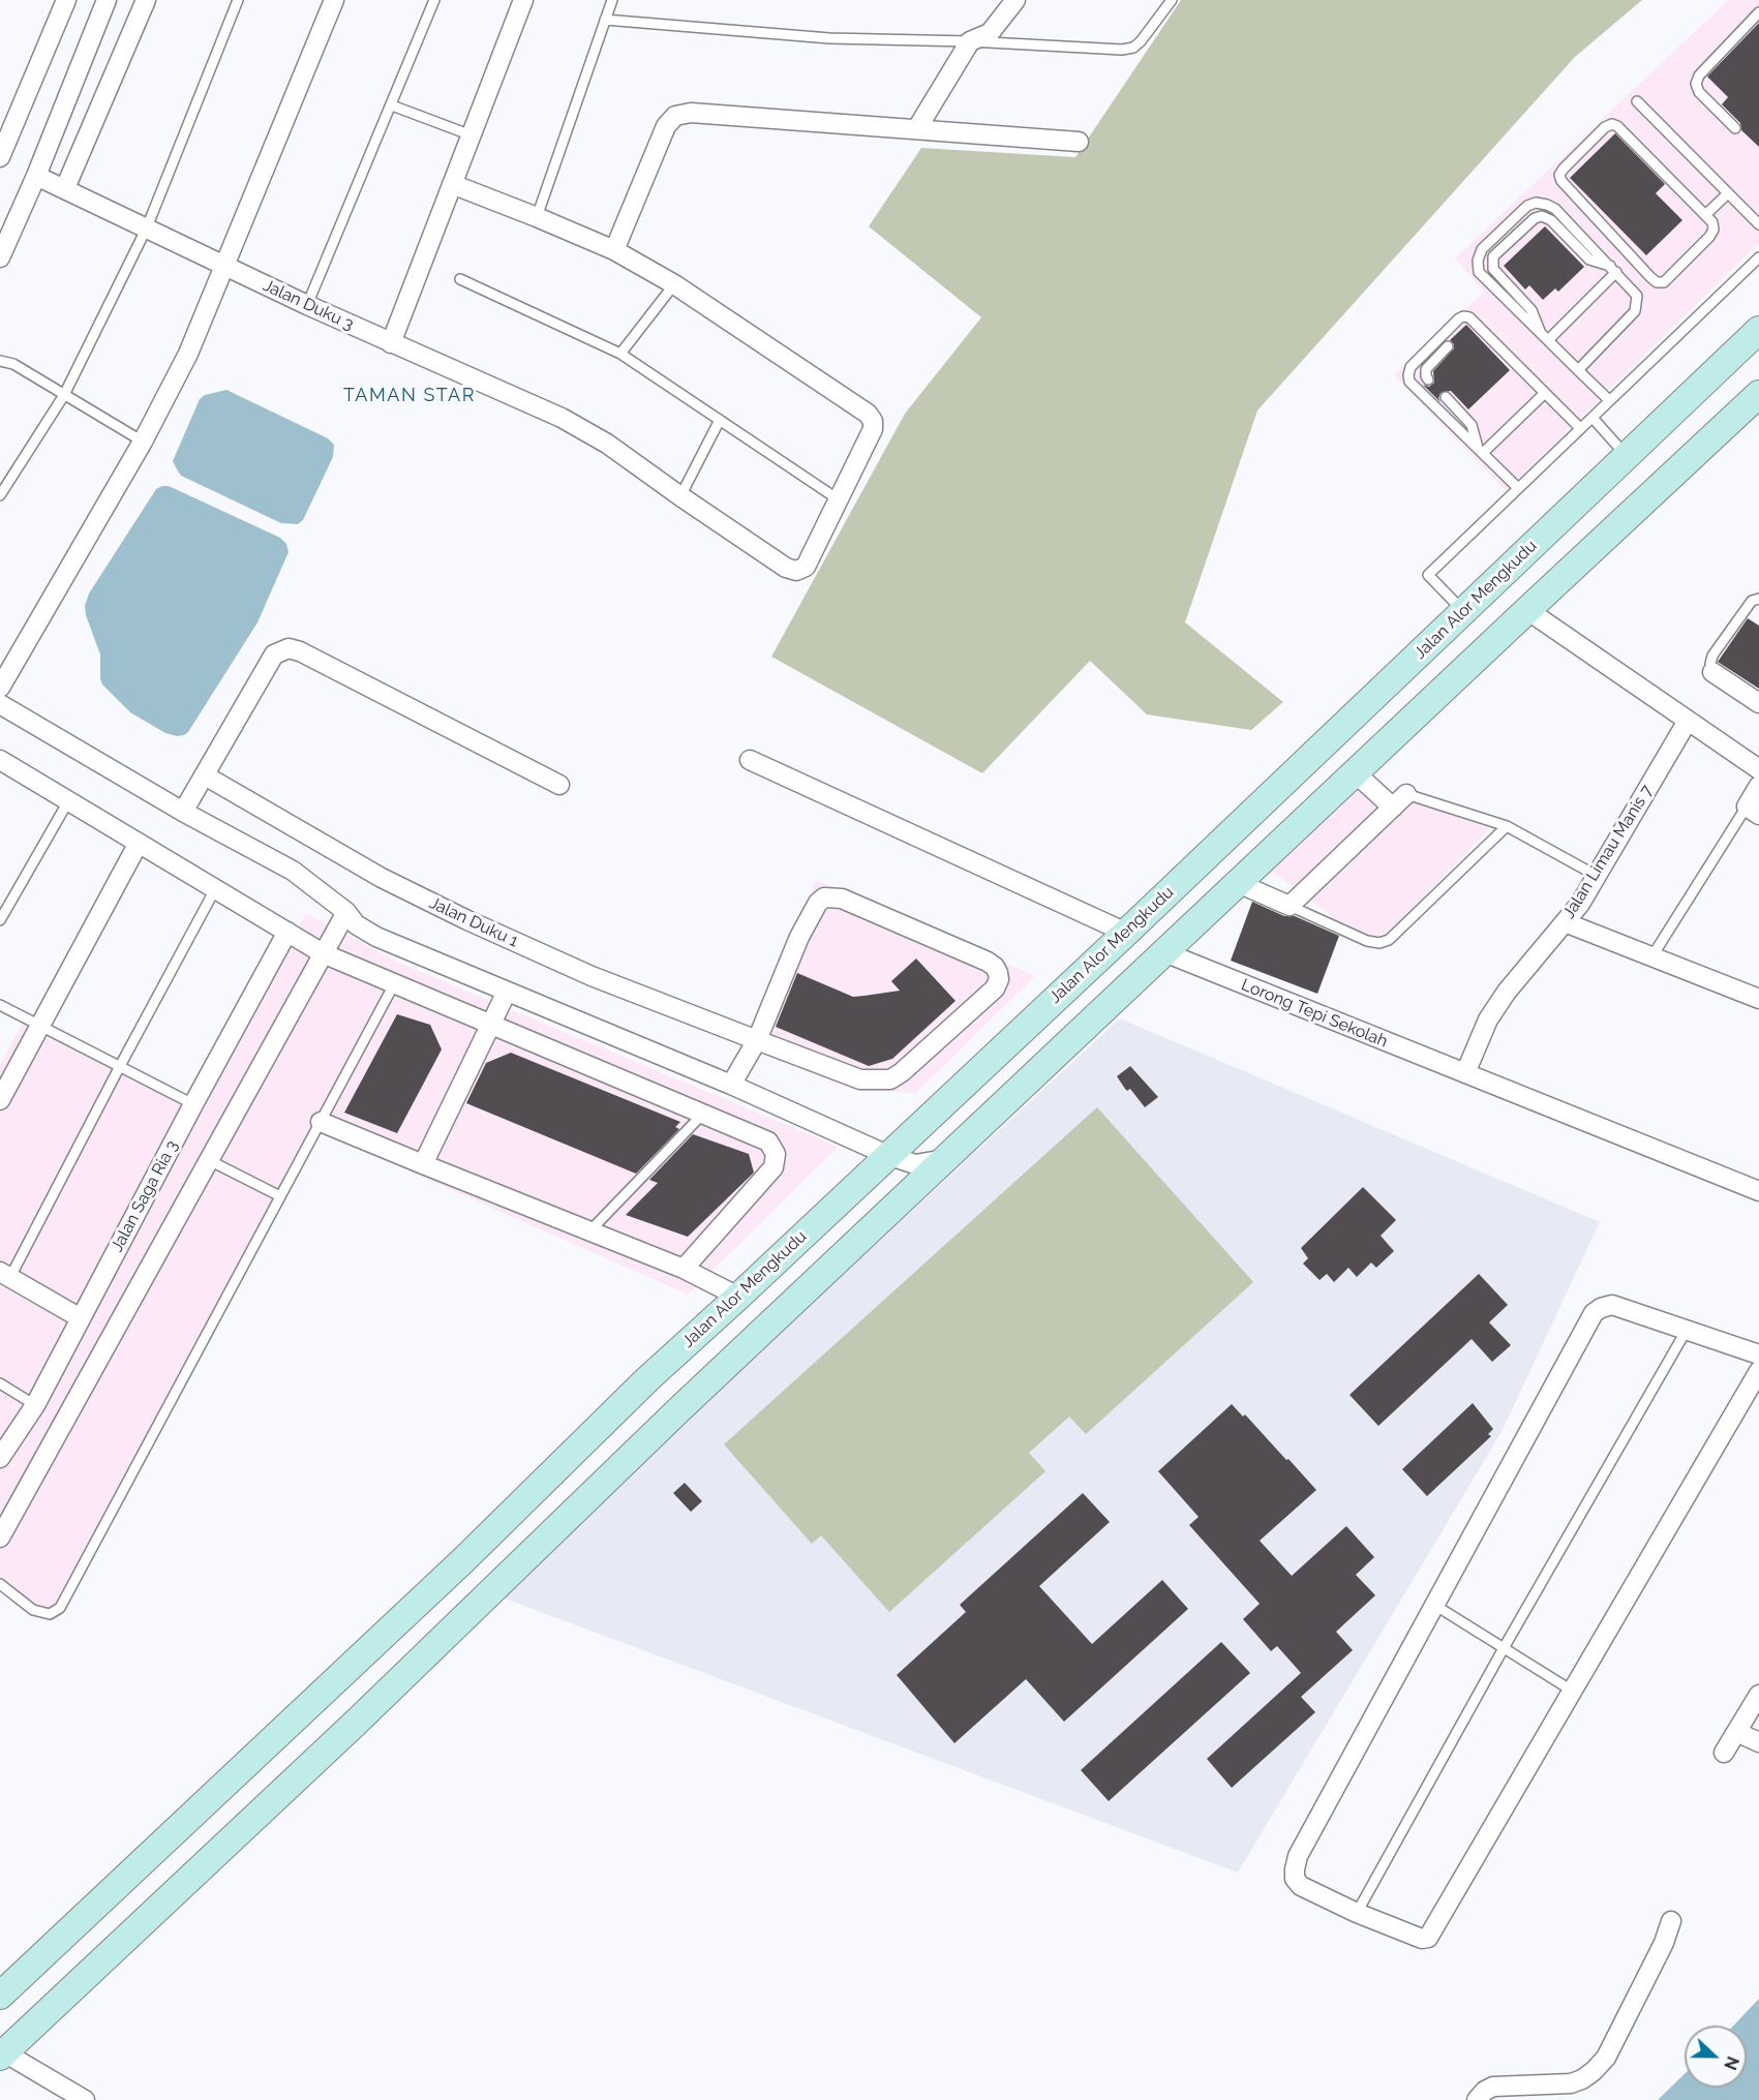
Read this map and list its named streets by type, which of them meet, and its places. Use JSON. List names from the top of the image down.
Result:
{
  "streets": {
    "main road": ["Jalan Alor Mengkudu"],
    "street": [
      "Jalan Duku 3",
      "Jalan Limau Manis 7",
      "Jalan Duku 1",
      "Lorong Tepi Sekolah",
      "Jalan Saga Ria 3"
    ]
  },
  "crossings": [
    ["Jalan Limau Manis 7", "Lorong Tepi Sekolah"]
  ],
  "districts": ["TAMAN STAR"],
  "north": "right"
}
